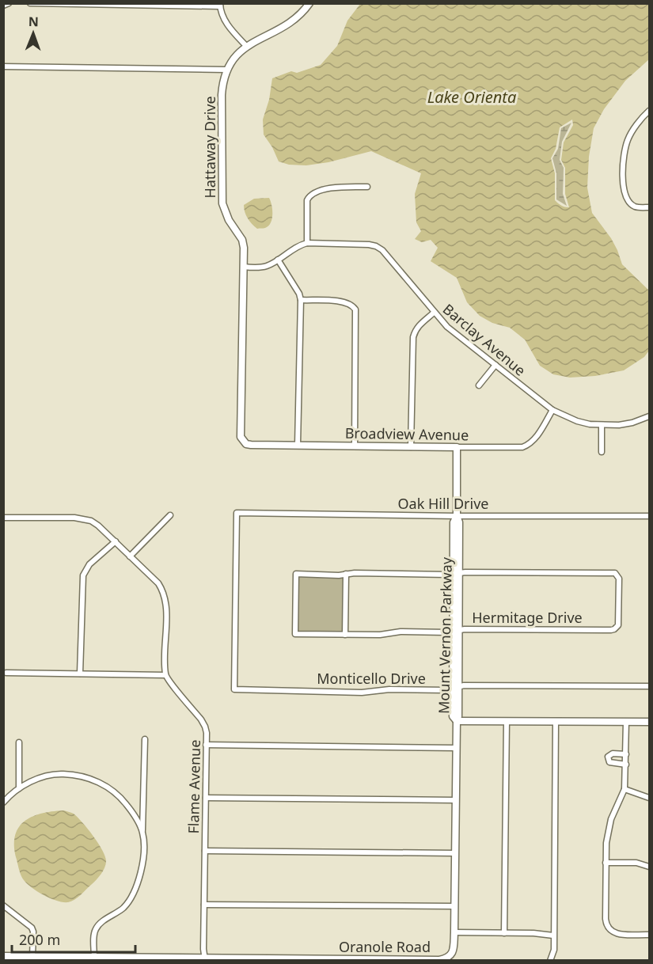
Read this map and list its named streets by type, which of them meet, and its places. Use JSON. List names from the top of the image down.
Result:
{
  "streets": {
    "street": [
      "Hattaway Drive",
      "Barclay Avenue",
      "Broadview Avenue",
      "Oak Hill Drive",
      "Hermitage Drive",
      "Mount Vernon Parkway",
      "Monticello Drive",
      "Flame Avenue",
      "Oranole Road"
    ]
  },
  "crossings": [
    ["Hattaway Drive", "Barclay Avenue"],
    ["Hattaway Drive", "Broadview Avenue"],
    ["Barclay Avenue", "Broadview Avenue"],
    ["Broadview Avenue", "Mount Vernon Parkway"],
    ["Oak Hill Drive", "Mount Vernon Parkway"],
    ["Oak Hill Drive", "Monticello Drive"],
    ["Hermitage Drive", "Mount Vernon Parkway"],
    ["Mount Vernon Parkway", "Monticello Drive"],
    ["Mount Vernon Parkway", "Oranole Road"],
    ["Flame Avenue", "Oranole Road"]
  ],
  "water": ["Lake Orienta"],
  "scale_bar": "200 m",
  "north": "top"
}
